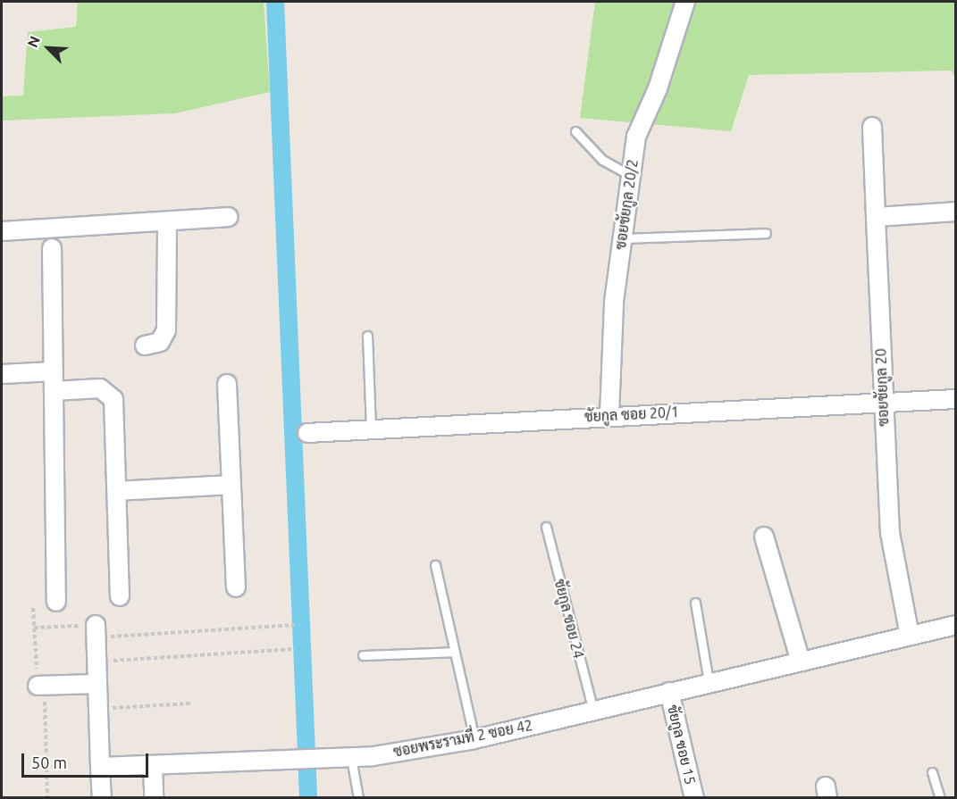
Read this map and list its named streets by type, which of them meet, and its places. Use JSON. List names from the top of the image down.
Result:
{
  "streets": {
    "street": [
      "ซอยชัยกูล 20/2",
      "ซอยชัยกูล 20",
      "ชัยกูล ซอย 20/1",
      "ซอยพระรามที่ 2 ซอย 42",
      "ชัยกูล ซอย 15"
    ],
    "lane": ["ชัยกูล ซอย 24"]
  },
  "crossings": [
    ["ซอยชัยกูล 20/2", "ชัยกูล ซอย 20/1"],
    ["ซอยชัยกูล 20", "ชัยกูล ซอย 20/1"],
    ["ซอยชัยกูล 20", "ซอยพระรามที่ 2 ซอย 42"],
    ["ชัยกูล ซอย 24", "ซอยพระรามที่ 2 ซอย 42"],
    ["ซอยพระรามที่ 2 ซอย 42", "ชัยกูล ซอย 15"]
  ],
  "scale_bar": "50 m",
  "north": "top left"
}
